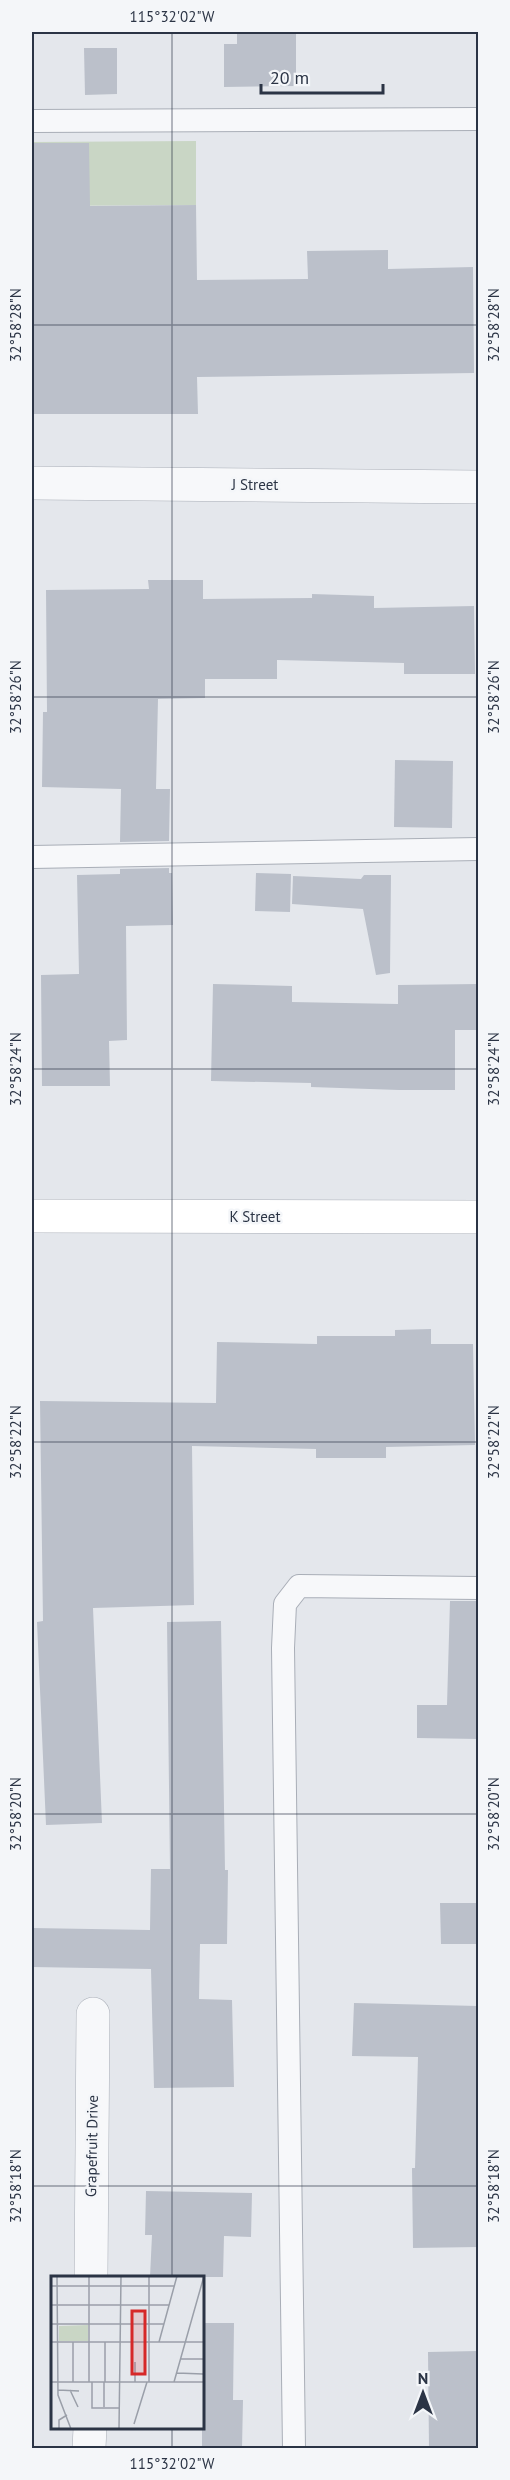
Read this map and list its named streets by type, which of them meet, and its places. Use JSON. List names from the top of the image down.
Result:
{
  "streets": {
    "street": ["J Street", "K Street", "Grapefruit Drive"]
  },
  "scale_bar": "20 m",
  "north": "top",
  "coordinates": [
    "115°32'02\"W",
    "32°58'28\"N",
    "32°58'26\"N",
    "32°58'24\"N",
    "32°58'22\"N",
    "32°58'20\"N",
    "32°58'18\"N"
  ]
}
